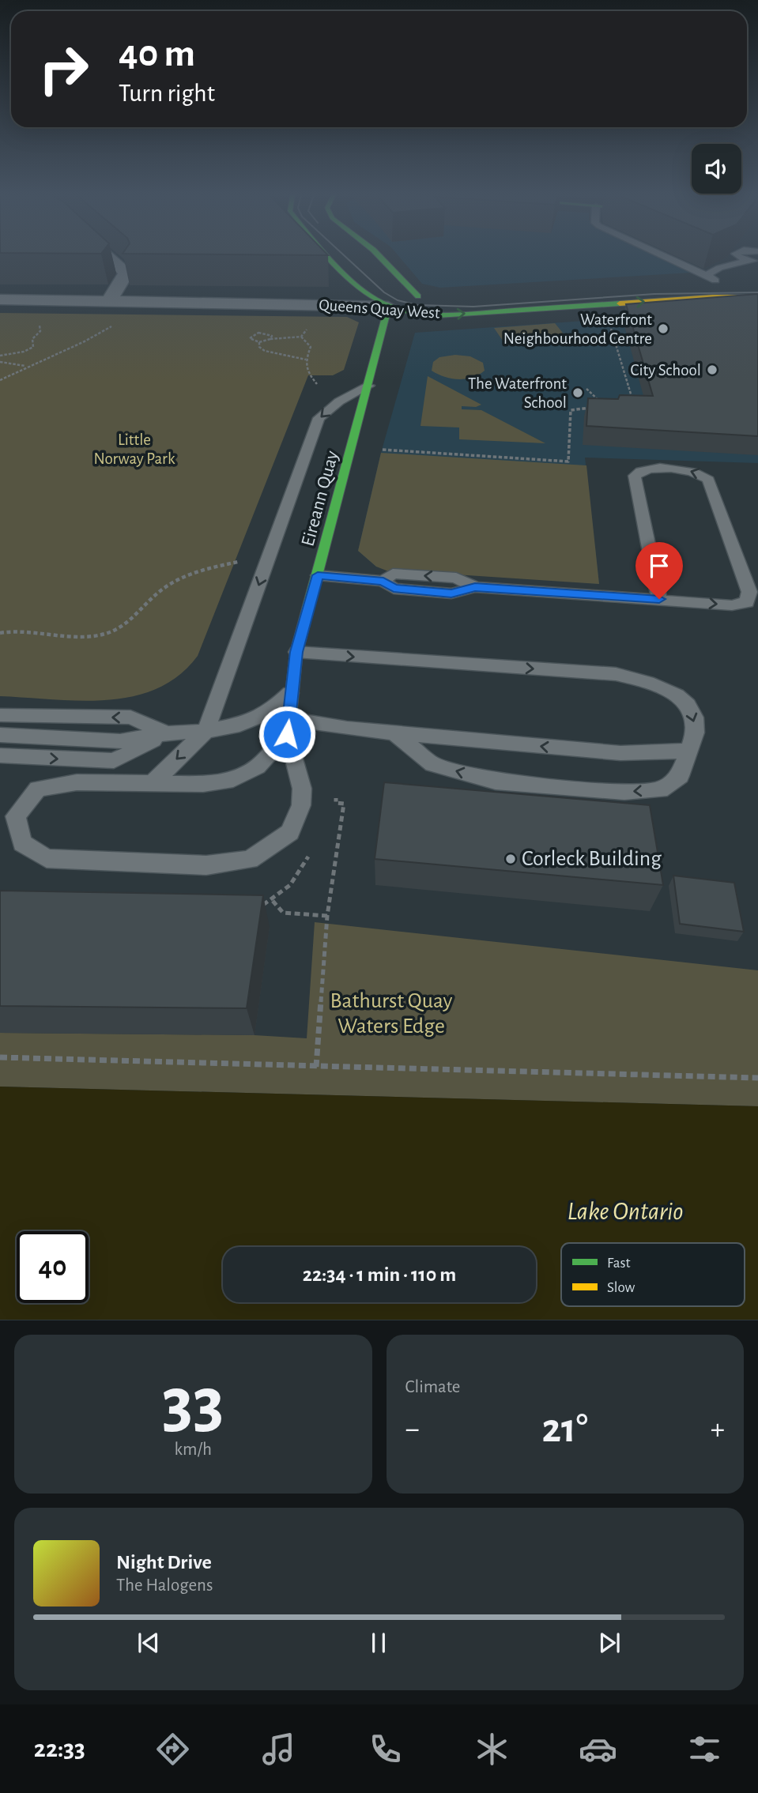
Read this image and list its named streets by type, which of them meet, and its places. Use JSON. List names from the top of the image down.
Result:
{
  "streets": {
    "main road": ["Queens Quay West", "Eireann Quay"]
  },
  "crossings": [
    ["Queens Quay West", "Eireann Quay"]
  ],
  "one_way": ["Queens Quay West"],
  "water": ["Lake Ontario"],
  "parks": ["Little Norway Park", "Bathurst Quay Waters Edge"],
  "places": [
    "Waterfront Neighbourhood Centre",
    "City School",
    "The Waterfront School",
    "Corleck Building"
  ],
  "legend": ["Fast", "Slow"],
  "page": {
    "turn": ["40 m", "Turn right"],
    "limit": "40",
    "trip": "22:34 · 1 min · 110 m",
    "tile": [
      ["33", "km/h"],
      "Climate"
    ],
    "heat": ["−", "21°", "+"],
    "song": ["Night Drive", "The Halogens"],
    "tabs": "22:33"
  }
}
